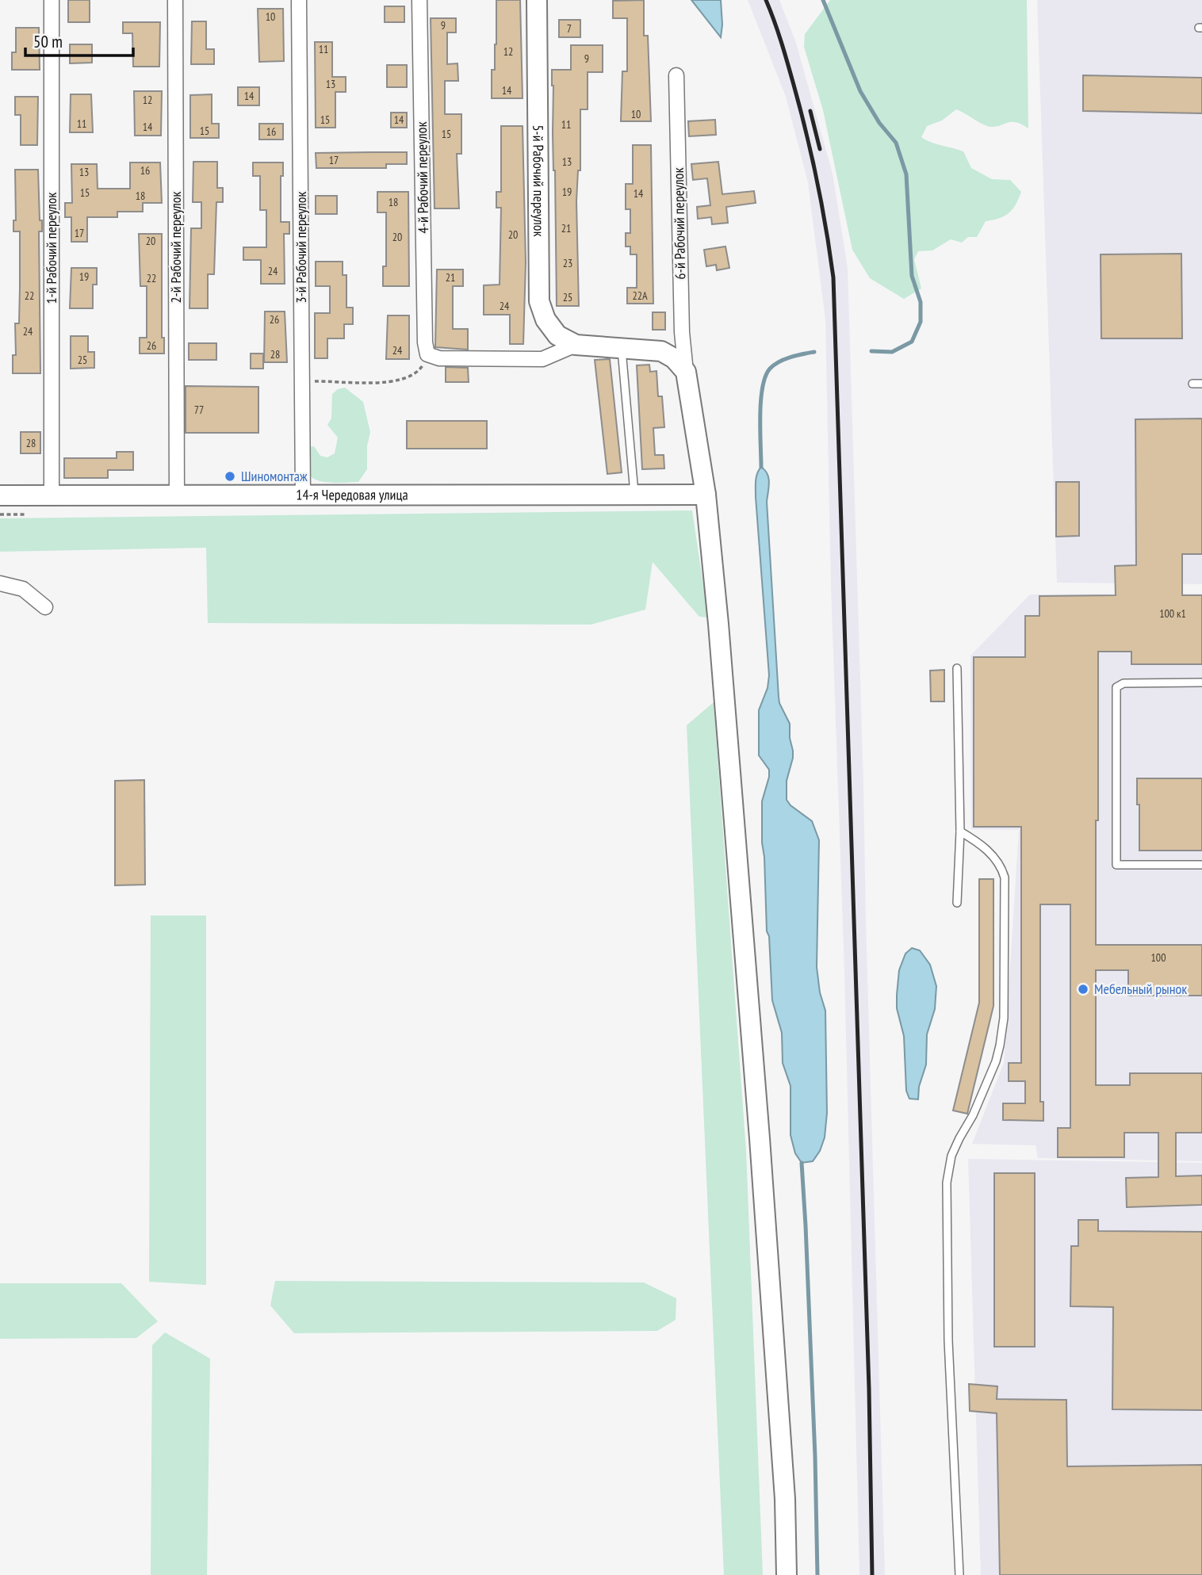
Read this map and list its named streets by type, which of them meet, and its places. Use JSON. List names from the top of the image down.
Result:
{
  "streets": {
    "main road": ["5-й Рабочий переулок", "14-я Чередовая улица"],
    "street": [
      "4-й Рабочий переулок",
      "6-й Рабочий переулок",
      "2-й Рабочий переулок",
      "3-й Рабочий переулок",
      "1-й Рабочий переулок"
    ]
  },
  "crossings": [
    ["2-й Рабочий переулок", "14-я Чередовая улица"],
    ["3-й Рабочий переулок", "14-я Чередовая улица"],
    ["1-й Рабочий переулок", "14-я Чередовая улица"]
  ],
  "places": ["Шиномонтаж", "Мебельный рынок"],
  "house_numbers": [
    "10",
    "9",
    "7",
    "11",
    "12",
    "9",
    "13",
    "14",
    "14",
    "12",
    "10",
    "15",
    "14",
    "11",
    "11",
    "14",
    "15",
    "16",
    "15",
    "17",
    "13",
    "16",
    "13",
    "19",
    "15",
    "14",
    "18",
    "18",
    "21",
    "17",
    "20",
    "20",
    "20",
    "23",
    "24",
    "19",
    "21",
    "22",
    "22",
    "22А",
    "25",
    "24",
    "26",
    "24",
    "26",
    "24",
    "28",
    "25",
    "77",
    "28",
    "100 к1",
    "100"
  ],
  "scale_bar": "50 m"
}
